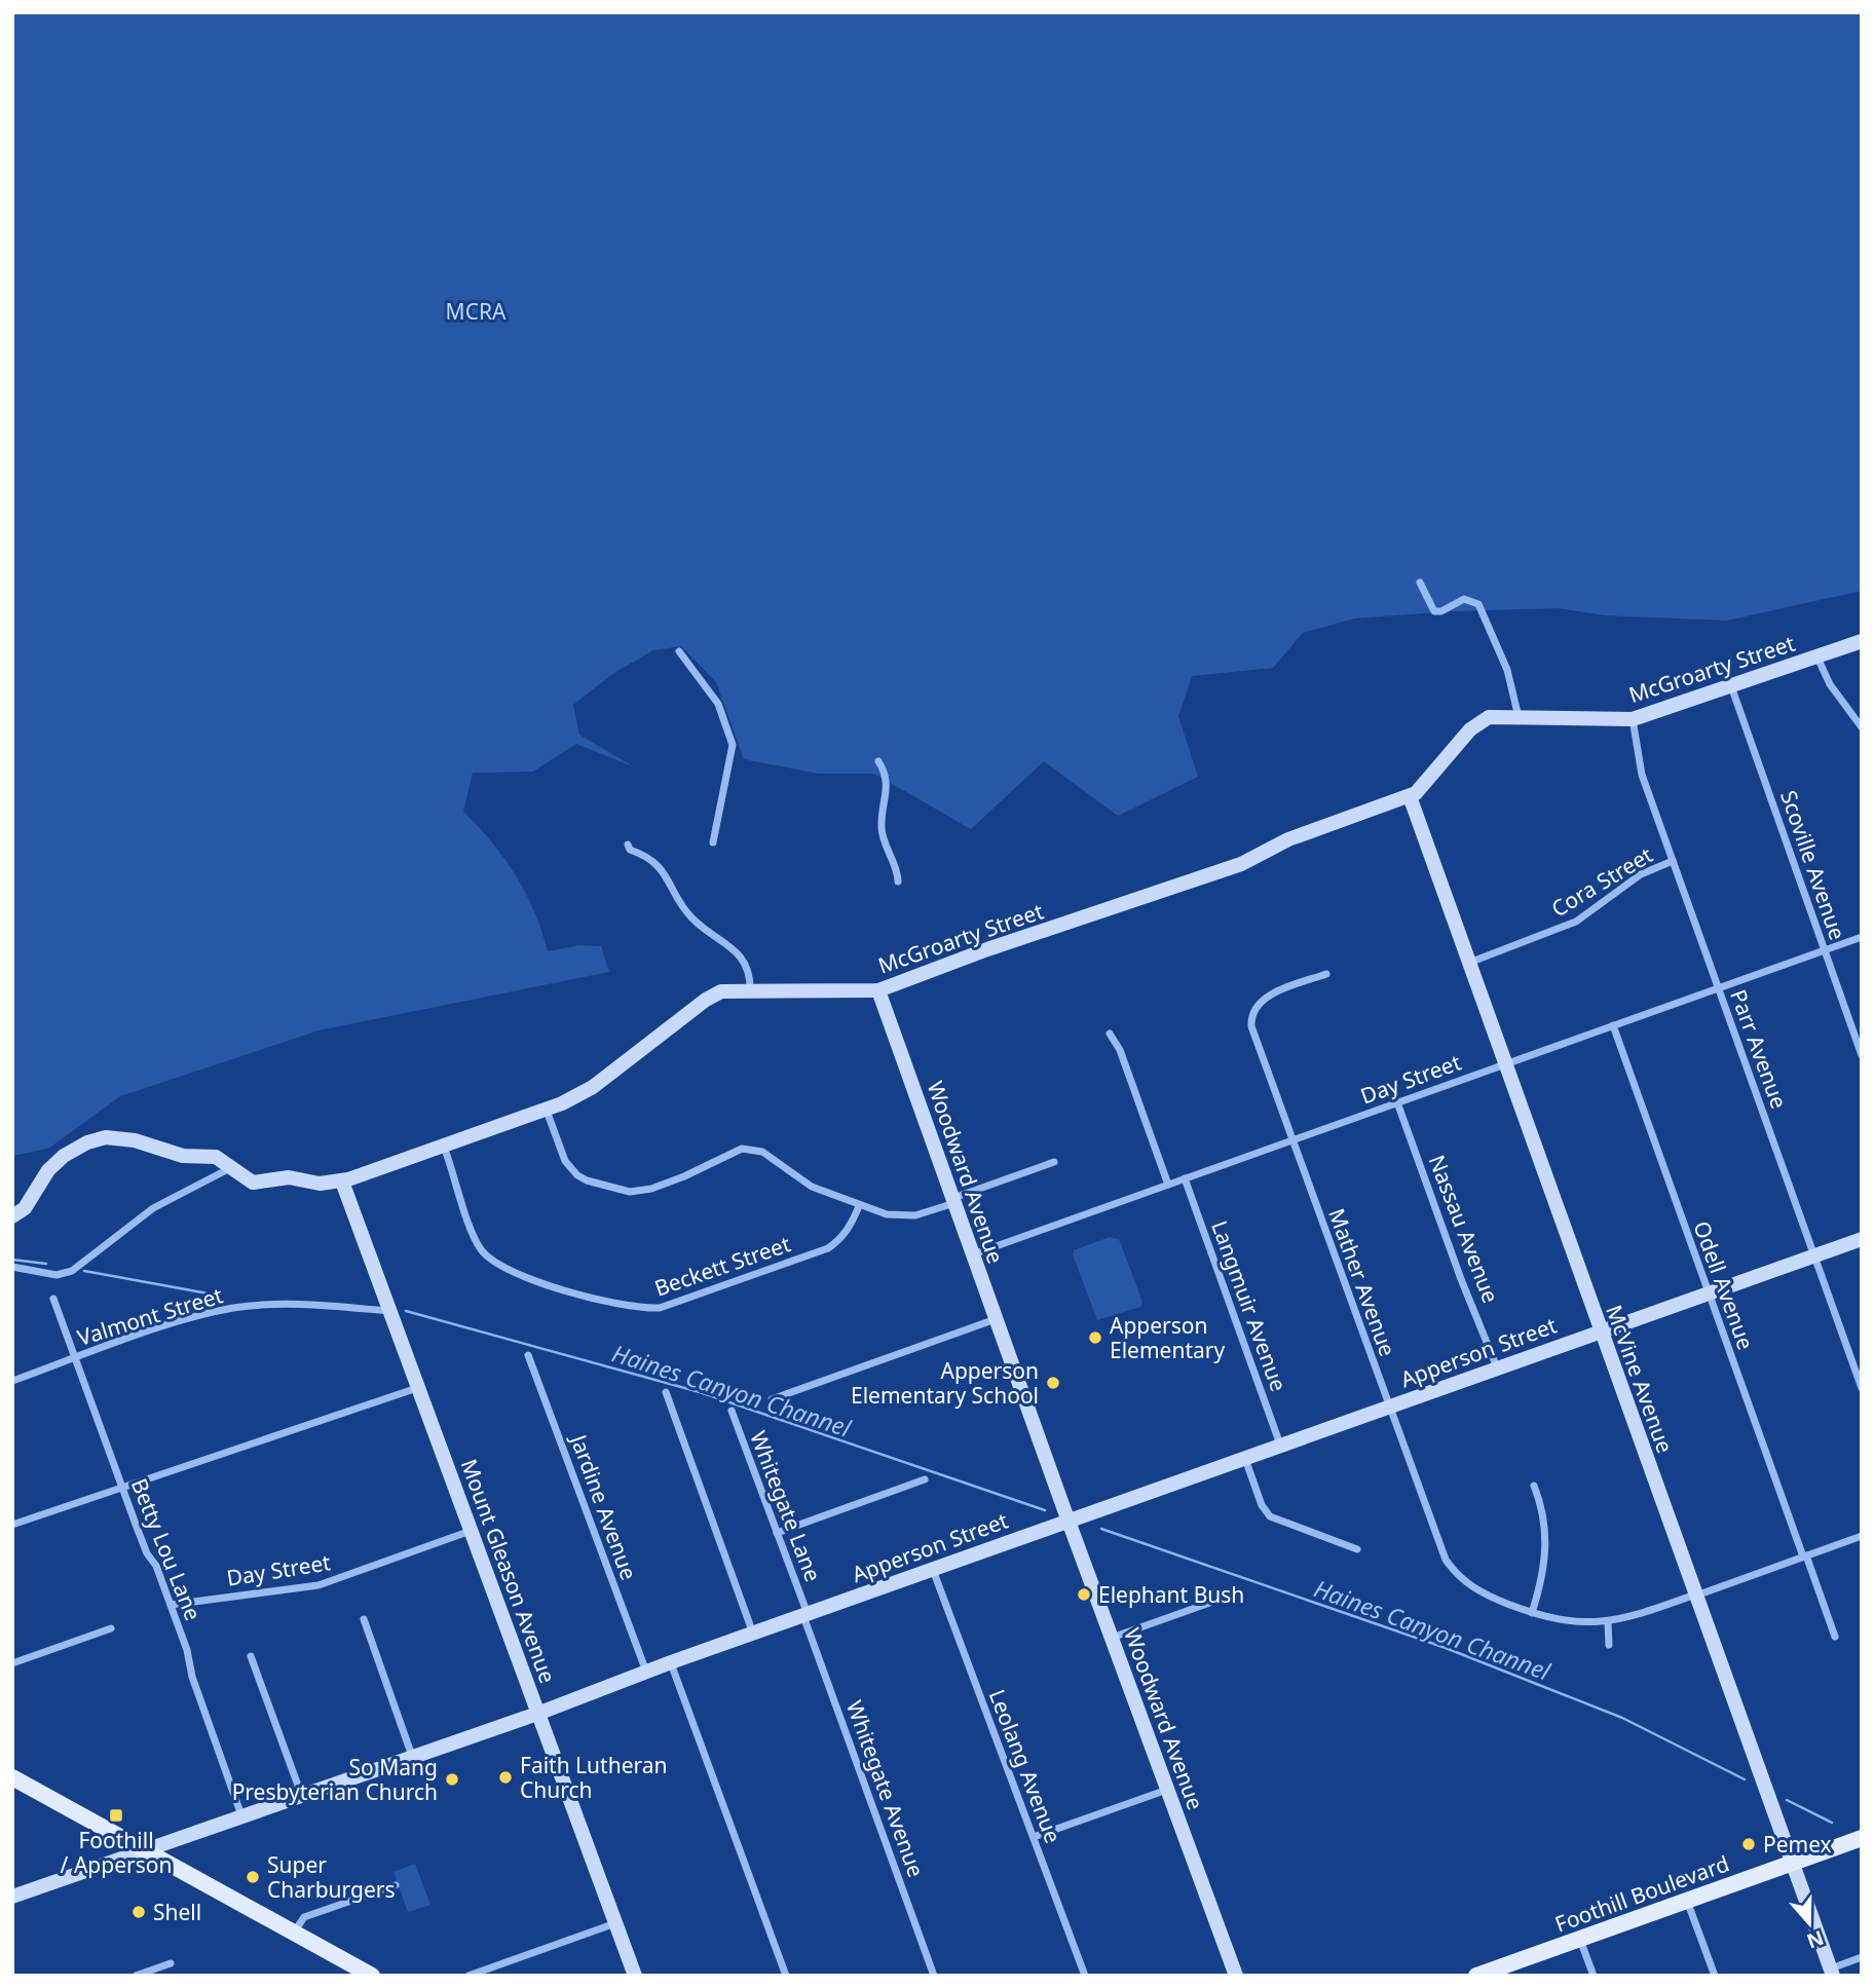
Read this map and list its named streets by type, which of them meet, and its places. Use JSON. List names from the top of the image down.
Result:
{
  "streets": {
    "main road": ["Foothill Boulevard"],
    "street": [
      "McGroarty Street",
      "Scoville Avenue",
      "Cora Street",
      "Parr Avenue",
      "Day Street",
      "Woodward Avenue",
      "Nassau Avenue",
      "Beckett Street",
      "Mather Avenue",
      "Odell Avenue",
      "Langmuir Avenue",
      "Valmont Street",
      "Apperson Street",
      "McVine Avenue",
      "Whitegate Lane",
      "Jardine Avenue",
      "Betty Lou Lane",
      "Mount Gleason Avenue",
      "Leolang Avenue",
      "Whitegate Avenue"
    ]
  },
  "crossings": [
    ["McGroarty Street", "Scoville Avenue"],
    ["McGroarty Street", "Parr Avenue"],
    ["McGroarty Street", "Woodward Avenue"],
    ["McGroarty Street", "Beckett Street"],
    ["McGroarty Street", "McVine Avenue"],
    ["McGroarty Street", "Mount Gleason Avenue"],
    ["Scoville Avenue", "Day Street"],
    ["Cora Street", "Parr Avenue"],
    ["Cora Street", "McVine Avenue"],
    ["Parr Avenue", "Day Street"],
    ["Parr Avenue", "Apperson Street"],
    ["Day Street", "Woodward Avenue"],
    ["Day Street", "Nassau Avenue"],
    ["Day Street", "Mather Avenue"],
    ["Day Street", "Odell Avenue"],
    ["Day Street", "Langmuir Avenue"],
    ["Day Street", "McVine Avenue"],
    ["Day Street", "Betty Lou Lane"],
    ["Day Street", "Mount Gleason Avenue"],
    ["Woodward Avenue", "Apperson Street"],
    ["Nassau Avenue", "Apperson Street"],
    ["Mather Avenue", "Odell Avenue"],
    ["Mather Avenue", "Apperson Street"],
    ["Mather Avenue", "McVine Avenue"],
    ["Odell Avenue", "Apperson Street"],
    ["Langmuir Avenue", "Apperson Street"],
    ["Valmont Street", "Betty Lou Lane"],
    ["Valmont Street", "Mount Gleason Avenue"],
    ["Apperson Street", "McVine Avenue"],
    ["Apperson Street", "Whitegate Lane"],
    ["Apperson Street", "Jardine Avenue"],
    ["Apperson Street", "Betty Lou Lane"],
    ["Apperson Street", "Mount Gleason Avenue"],
    ["Apperson Street", "Leolang Avenue"],
    ["Apperson Street", "Whitegate Avenue"],
    ["McVine Avenue", "Foothill Boulevard"],
    ["Whitegate Lane", "Whitegate Avenue"]
  ],
  "water": ["Haines Canyon Channel"],
  "parks": ["MCRA"],
  "places": {
    "other": [
      "Apperson Elementary",
      "Apperson Elementary School",
      "Elephant Bush",
      "Faith Lutheran Church",
      "So Mang Presbyterian Church",
      "Pemex",
      "Super Charburgers",
      "Shell"
    ],
    "transit": ["Foothill / Apperson"]
  },
  "north": "bottom"
}
